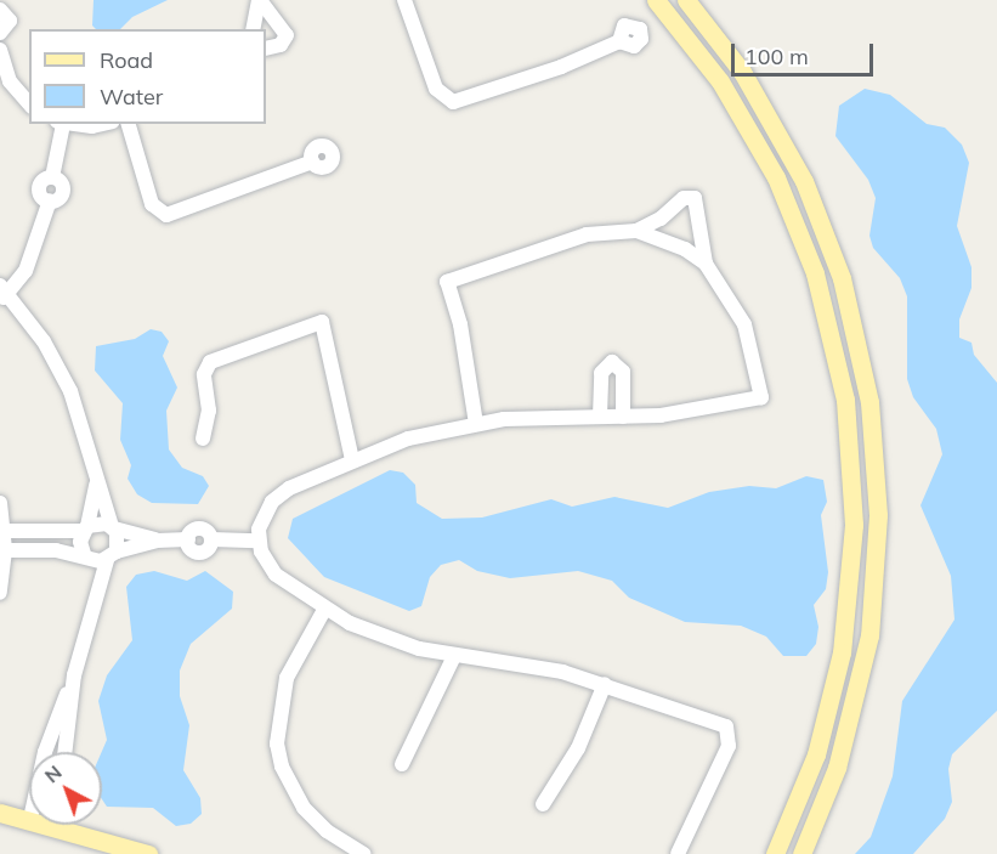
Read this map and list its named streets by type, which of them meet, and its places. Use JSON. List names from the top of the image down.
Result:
{
  "legend": ["Road", "Water"],
  "scale_bar": "100 m",
  "north": "top left"
}
